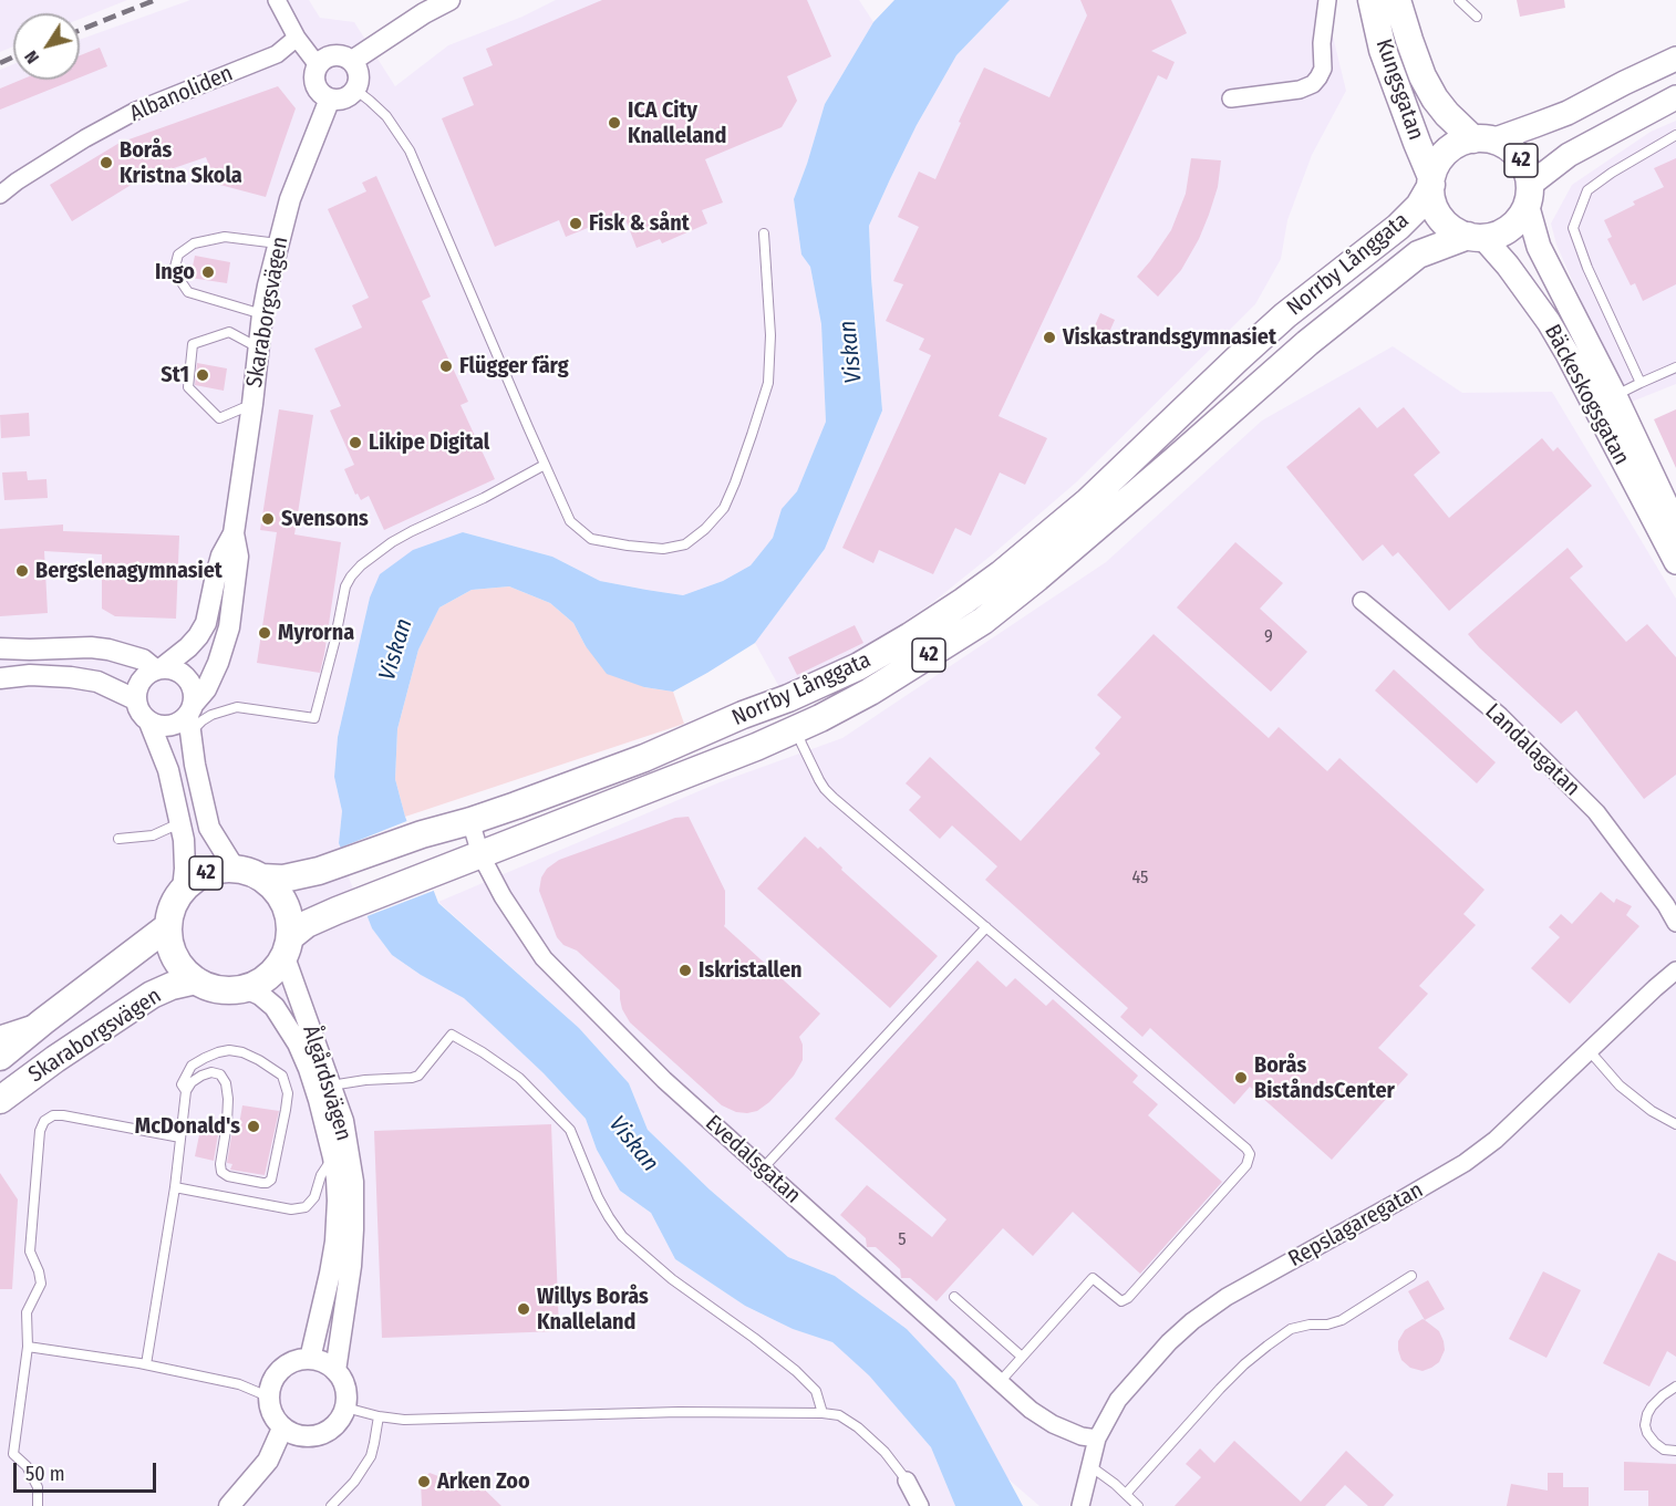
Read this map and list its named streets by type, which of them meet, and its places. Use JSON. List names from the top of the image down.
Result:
{
  "streets": {
    "main road": [
      "Kungsgatan",
      "42",
      "Norrby Långgata",
      "Skaraborgsvägen",
      "Bäckeskogsgatan"
    ],
    "street": [
      "Albanoliden",
      "Landalagatan",
      "Ålgårdsvägen",
      "Evedalsgatan",
      "Repslagaregatan"
    ]
  },
  "crossings": [
    ["Kungsgatan", "42"],
    ["Kungsgatan", "Norrby Långgata"],
    ["Kungsgatan", "Bäckeskogsgatan"],
    ["42", "Norrby Långgata"],
    ["42", "Skaraborgsvägen"],
    ["42", "Bäckeskogsgatan"],
    ["42", "Ålgårdsvägen"],
    ["Norrby Långgata", "Skaraborgsvägen"],
    ["Norrby Långgata", "Bäckeskogsgatan"],
    ["Norrby Långgata", "Ålgårdsvägen"],
    ["Norrby Långgata", "Evedalsgatan"],
    ["Skaraborgsvägen", "Ålgårdsvägen"],
    ["Evedalsgatan", "Repslagaregatan"]
  ],
  "water": ["Viskan"],
  "places": [
    "ICA City Knalleland",
    "Borås Kristna Skola",
    "Fisk & sånt",
    "Ingo",
    "Viskastrandsgymnasiet",
    "Flügger färg",
    "St1",
    "Likipe Digital",
    "Svensons",
    "Bergslenagymnasiet",
    "Myrorna",
    "Iskristallen",
    "Borås BiståndsCenter",
    "McDonald's",
    "Willys Borås Knalleland",
    "Arken Zoo"
  ],
  "house_numbers": ["9", "45", "5"],
  "scale_bar": "50 m",
  "north": "bottom left"
}
